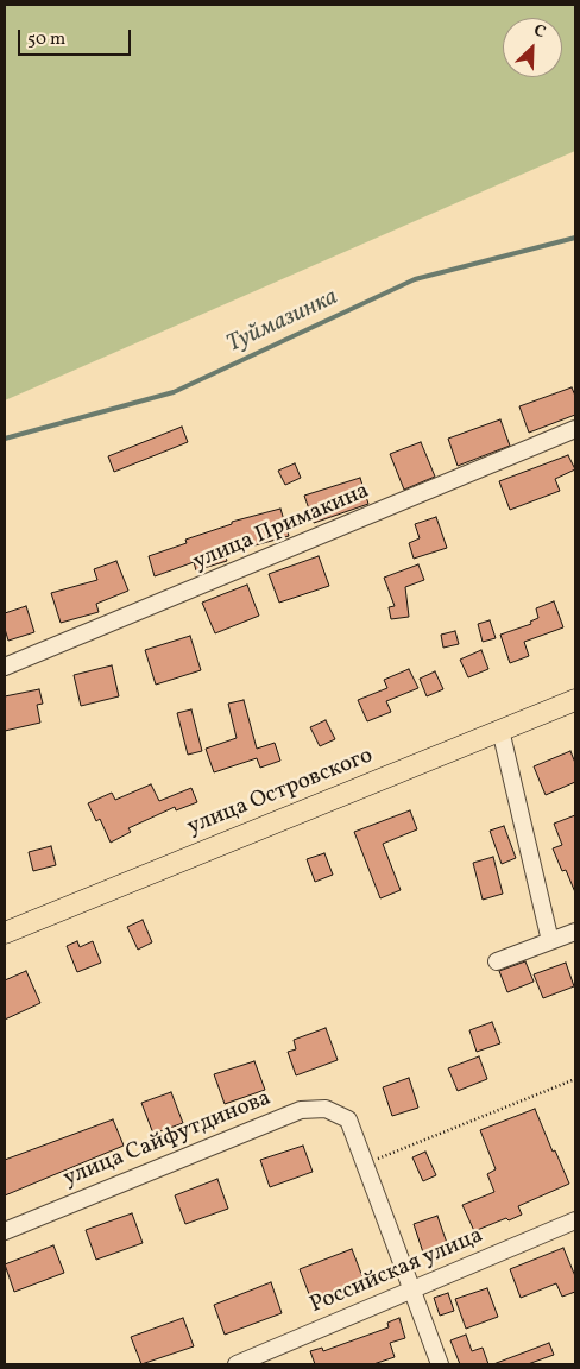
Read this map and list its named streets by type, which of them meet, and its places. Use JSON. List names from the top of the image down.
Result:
{
  "streets": {
    "main road": ["улица Островского"],
    "street": ["улица Примакина", "улица Сайфутдинова", "Российская улица"]
  },
  "water": ["Туймазинка"],
  "scale_bar": "50 m",
  "north": "top right"
}
